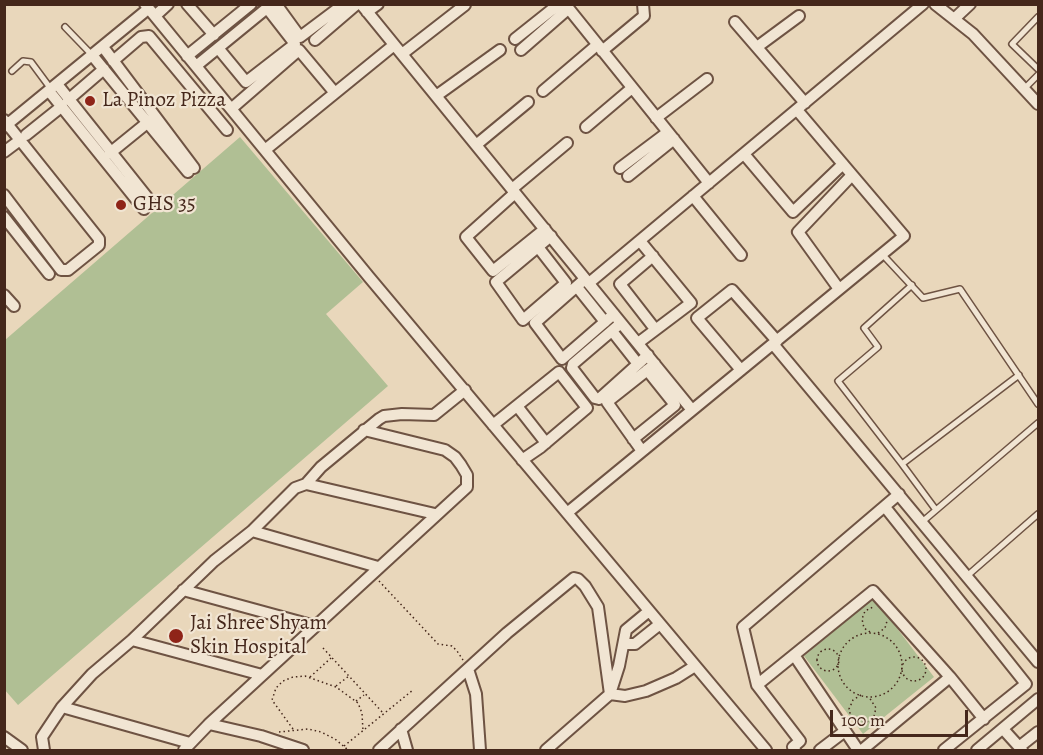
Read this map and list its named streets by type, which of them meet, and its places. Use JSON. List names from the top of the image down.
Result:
{
  "places": ["La Pinoz Pizza", "GHS 35", "Jai Shree Shyam Skin Hospital"],
  "scale_bar": "100 m"
}
